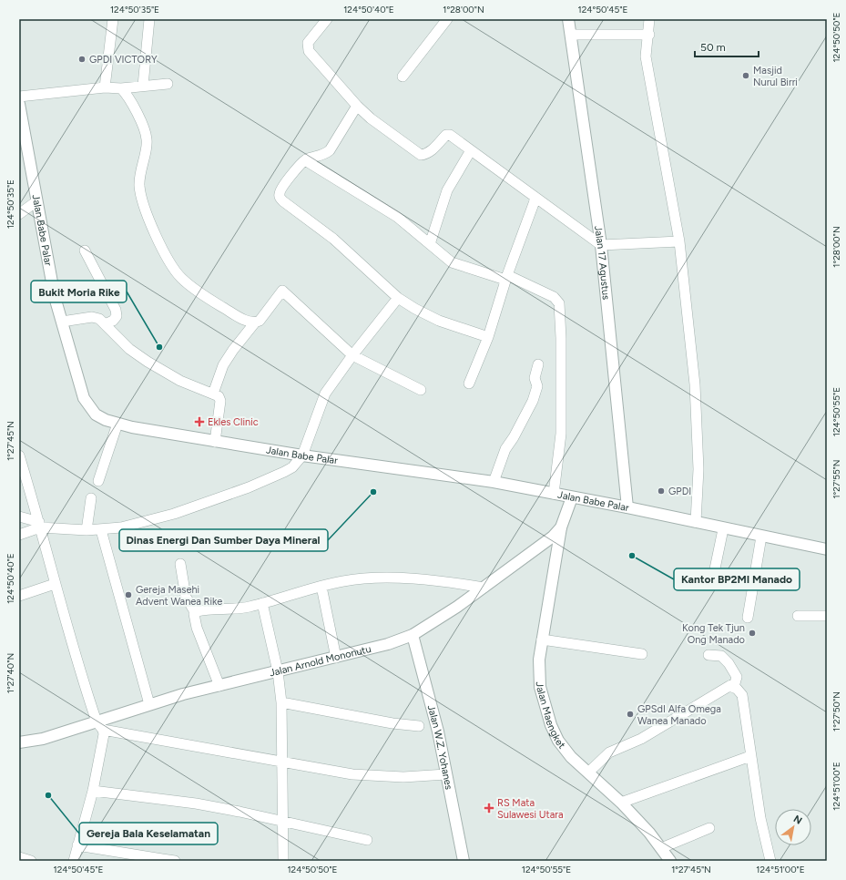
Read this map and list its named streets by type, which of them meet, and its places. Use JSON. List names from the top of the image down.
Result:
{
  "streets": {
    "street": [
      "Jalan Babe Palar",
      "Jalan 17 Agustus",
      "Jalan Arnold Mononutu",
      "Jalan Maengket",
      "Jalan W.Z. Yohanes"
    ]
  },
  "crossings": [
    ["Jalan Babe Palar", "Jalan 17 Agustus"],
    ["Jalan Babe Palar", "Jalan Arnold Mononutu"],
    ["Jalan Arnold Mononutu", "Jalan Maengket"],
    ["Jalan Arnold Mononutu", "Jalan W.Z. Yohanes"]
  ],
  "places": {
    "other": [
      "GPDI VICTORY",
      "Masjid Nurul Birri",
      "Bukit Moria Rike",
      "GPDI",
      "Dinas Energi Dan Sumber Daya Mineral",
      "Kantor BP2MI Manado",
      "Gereja Masehi Advent Wanea Rike",
      "Kong Tek Tjun Ong Manado",
      "GPSdI Alfa Omega Wanea Manado",
      "Gereja Bala Keselamatan"
    ],
    "health": ["Ekles Clinic", "RS Mata Sulawesi Utara"]
  },
  "scale_bar": "50 m",
  "north": "top right",
  "coordinates": [
    "124°50'35\"E",
    "124°50'40\"E",
    "1°28'00\"N",
    "124°50'45\"E",
    "124°50'50\"E",
    "124°50'55\"E",
    "1°27'45\"N",
    "1°27'55\"N",
    "1°27'40\"N",
    "1°27'50\"N",
    "124°51'00\"E"
  ]
}
